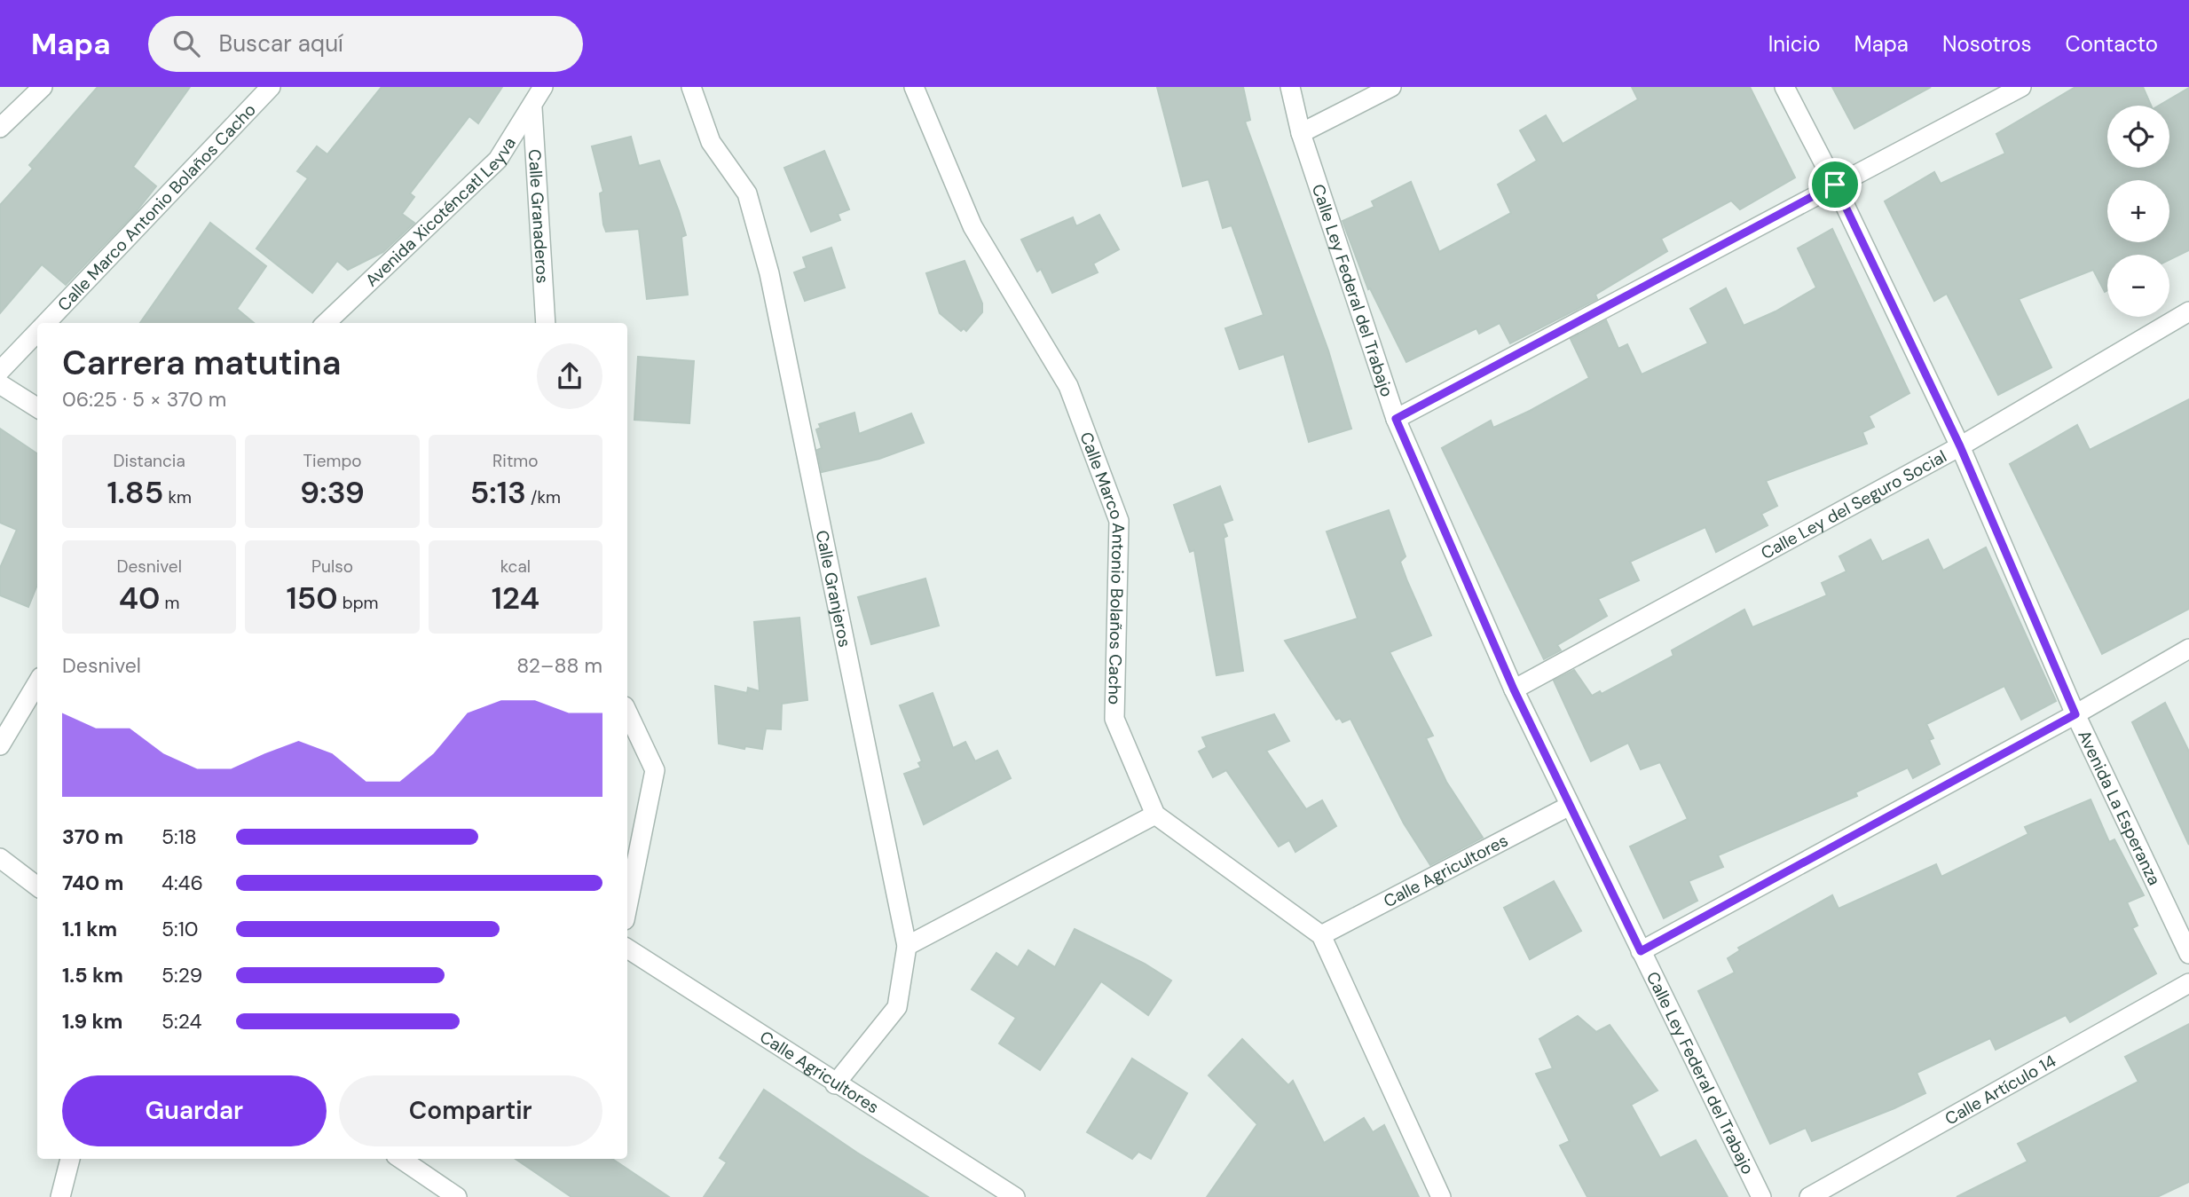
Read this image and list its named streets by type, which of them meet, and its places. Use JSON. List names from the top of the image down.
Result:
{
  "streets": {
    "street": [
      "Calle Marco Antonio Bolaños Cacho",
      "Avenida Xicoténcatl Leyva",
      "Calle Granaderos",
      "Calle Ley Federal del Trabajo",
      "Calle Ley del Seguro Social",
      "Calle Granjeros",
      "Avenida La Esperanza",
      "Calle Agricultores",
      "Calle Artículo 14"
    ]
  },
  "crossings": [
    ["Avenida Xicoténcatl Leyva", "Calle Granaderos"],
    ["Calle Ley Federal del Trabajo", "Calle Ley del Seguro Social"],
    ["Calle Ley Federal del Trabajo", "Calle Agricultores"],
    ["Calle Ley del Seguro Social", "Avenida La Esperanza"],
    ["Calle Granjeros", "Calle Agricultores"]
  ],
  "page": {
    "header": "Mapa",
    "search": "Buscar aquí",
    "nav": [
      "Inicio",
      "Mapa",
      "Nosotros",
      "Contacto"
    ],
    "map_buttons": ["+", "−"],
    "heading": ["Carrera matutina", "06:25 · 5 × 370 m"],
    "stats": [
      ["Distancia", "1.85 km"],
      ["Tiempo", "9:39"],
      ["Ritmo", "5:13 /km"],
      ["Desnivel", "40 m"],
      ["Pulso", "150 bpm"],
      ["kcal", "124"]
    ],
    "chart": ["Desnivel", "82–88 m"],
    "list": [
      {
        "name": "370 m",
        "note": "5:18"
      },
      {
        "name": "740 m",
        "note": "4:46"
      },
      {
        "name": "1.1 km",
        "note": "5:10"
      },
      {
        "name": "1.5 km",
        "note": "5:29"
      },
      {
        "name": "1.9 km",
        "note": "5:24"
      }
    ],
    "buttons": ["Guardar", "Compartir"]
  }
}
